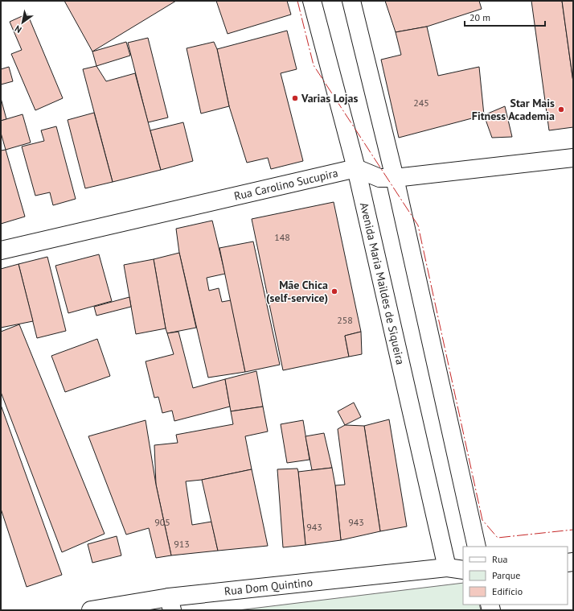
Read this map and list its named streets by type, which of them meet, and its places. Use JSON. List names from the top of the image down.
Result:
{
  "streets": {
    "main road": ["Rua Carolino Sucupira", "Avenida Maria Maildes de Siqueira", "Rua Dom Quintino"]
  },
  "crossings": [
    ["Rua Carolino Sucupira", "Avenida Maria Maildes de Siqueira"],
    ["Avenida Maria Maildes de Siqueira", "Rua Dom Quintino"]
  ],
  "places": ["Varias Lojas", "Star Mais Fitness Academia", "Mãe Chica (self-service)"],
  "house_numbers": [
    "245",
    "148",
    "258",
    "905",
    "943",
    "943",
    "913"
  ],
  "legend": ["Rua", "Parque", "Edifício"],
  "scale_bar": "20 m",
  "north": "bottom left"
}
